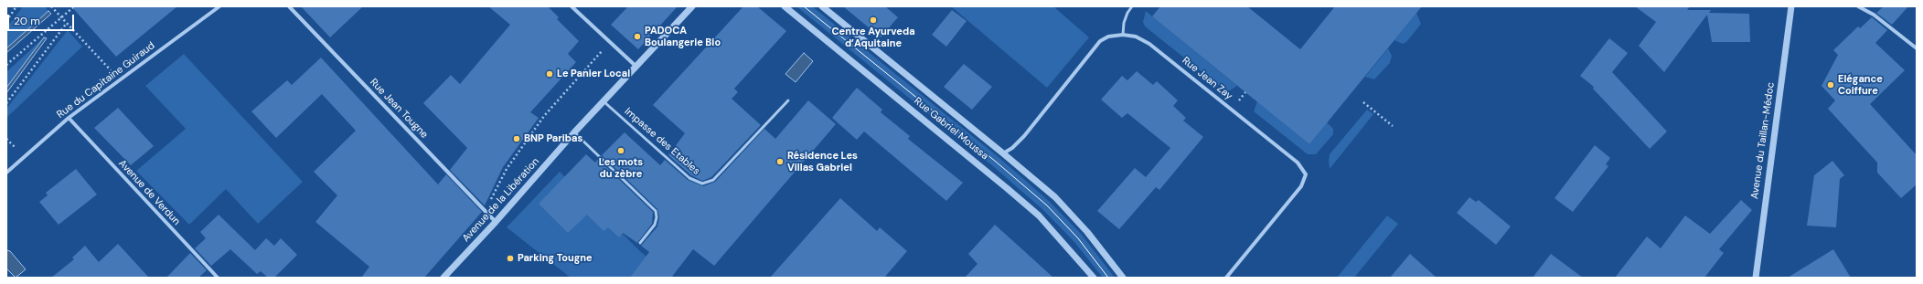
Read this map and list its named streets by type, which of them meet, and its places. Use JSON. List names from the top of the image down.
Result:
{
  "streets": {
    "street": [
      "Rue Jean Zay",
      "Rue du Capitaine Guiraud",
      "Rue Jean Tougne",
      "Rue Gabriel Moussa",
      "Avenue du Taillan-Médoc",
      "Avenue de Verdun",
      "Avenue de la Libération"
    ],
    "lane": ["Impasse des Etables"]
  },
  "crossings": [
    ["Rue Jean Zay", "Rue Gabriel Moussa"],
    ["Rue du Capitaine Guiraud", "Avenue de Verdun"],
    ["Rue Jean Tougne", "Avenue de la Libération"],
    ["Impasse des Etables", "Avenue de la Libération"]
  ],
  "places": [
    "Centre Ayurveda d’Aquitaine",
    "PADOCA Boulangerie Bio",
    "Le Panier Local",
    "Elégance Coiffure",
    "BNP Paribas",
    "Les mots du zèbre",
    "Résidence Les Villas Gabriel",
    "Parking Tougne"
  ],
  "scale_bar": "20 m"
}
